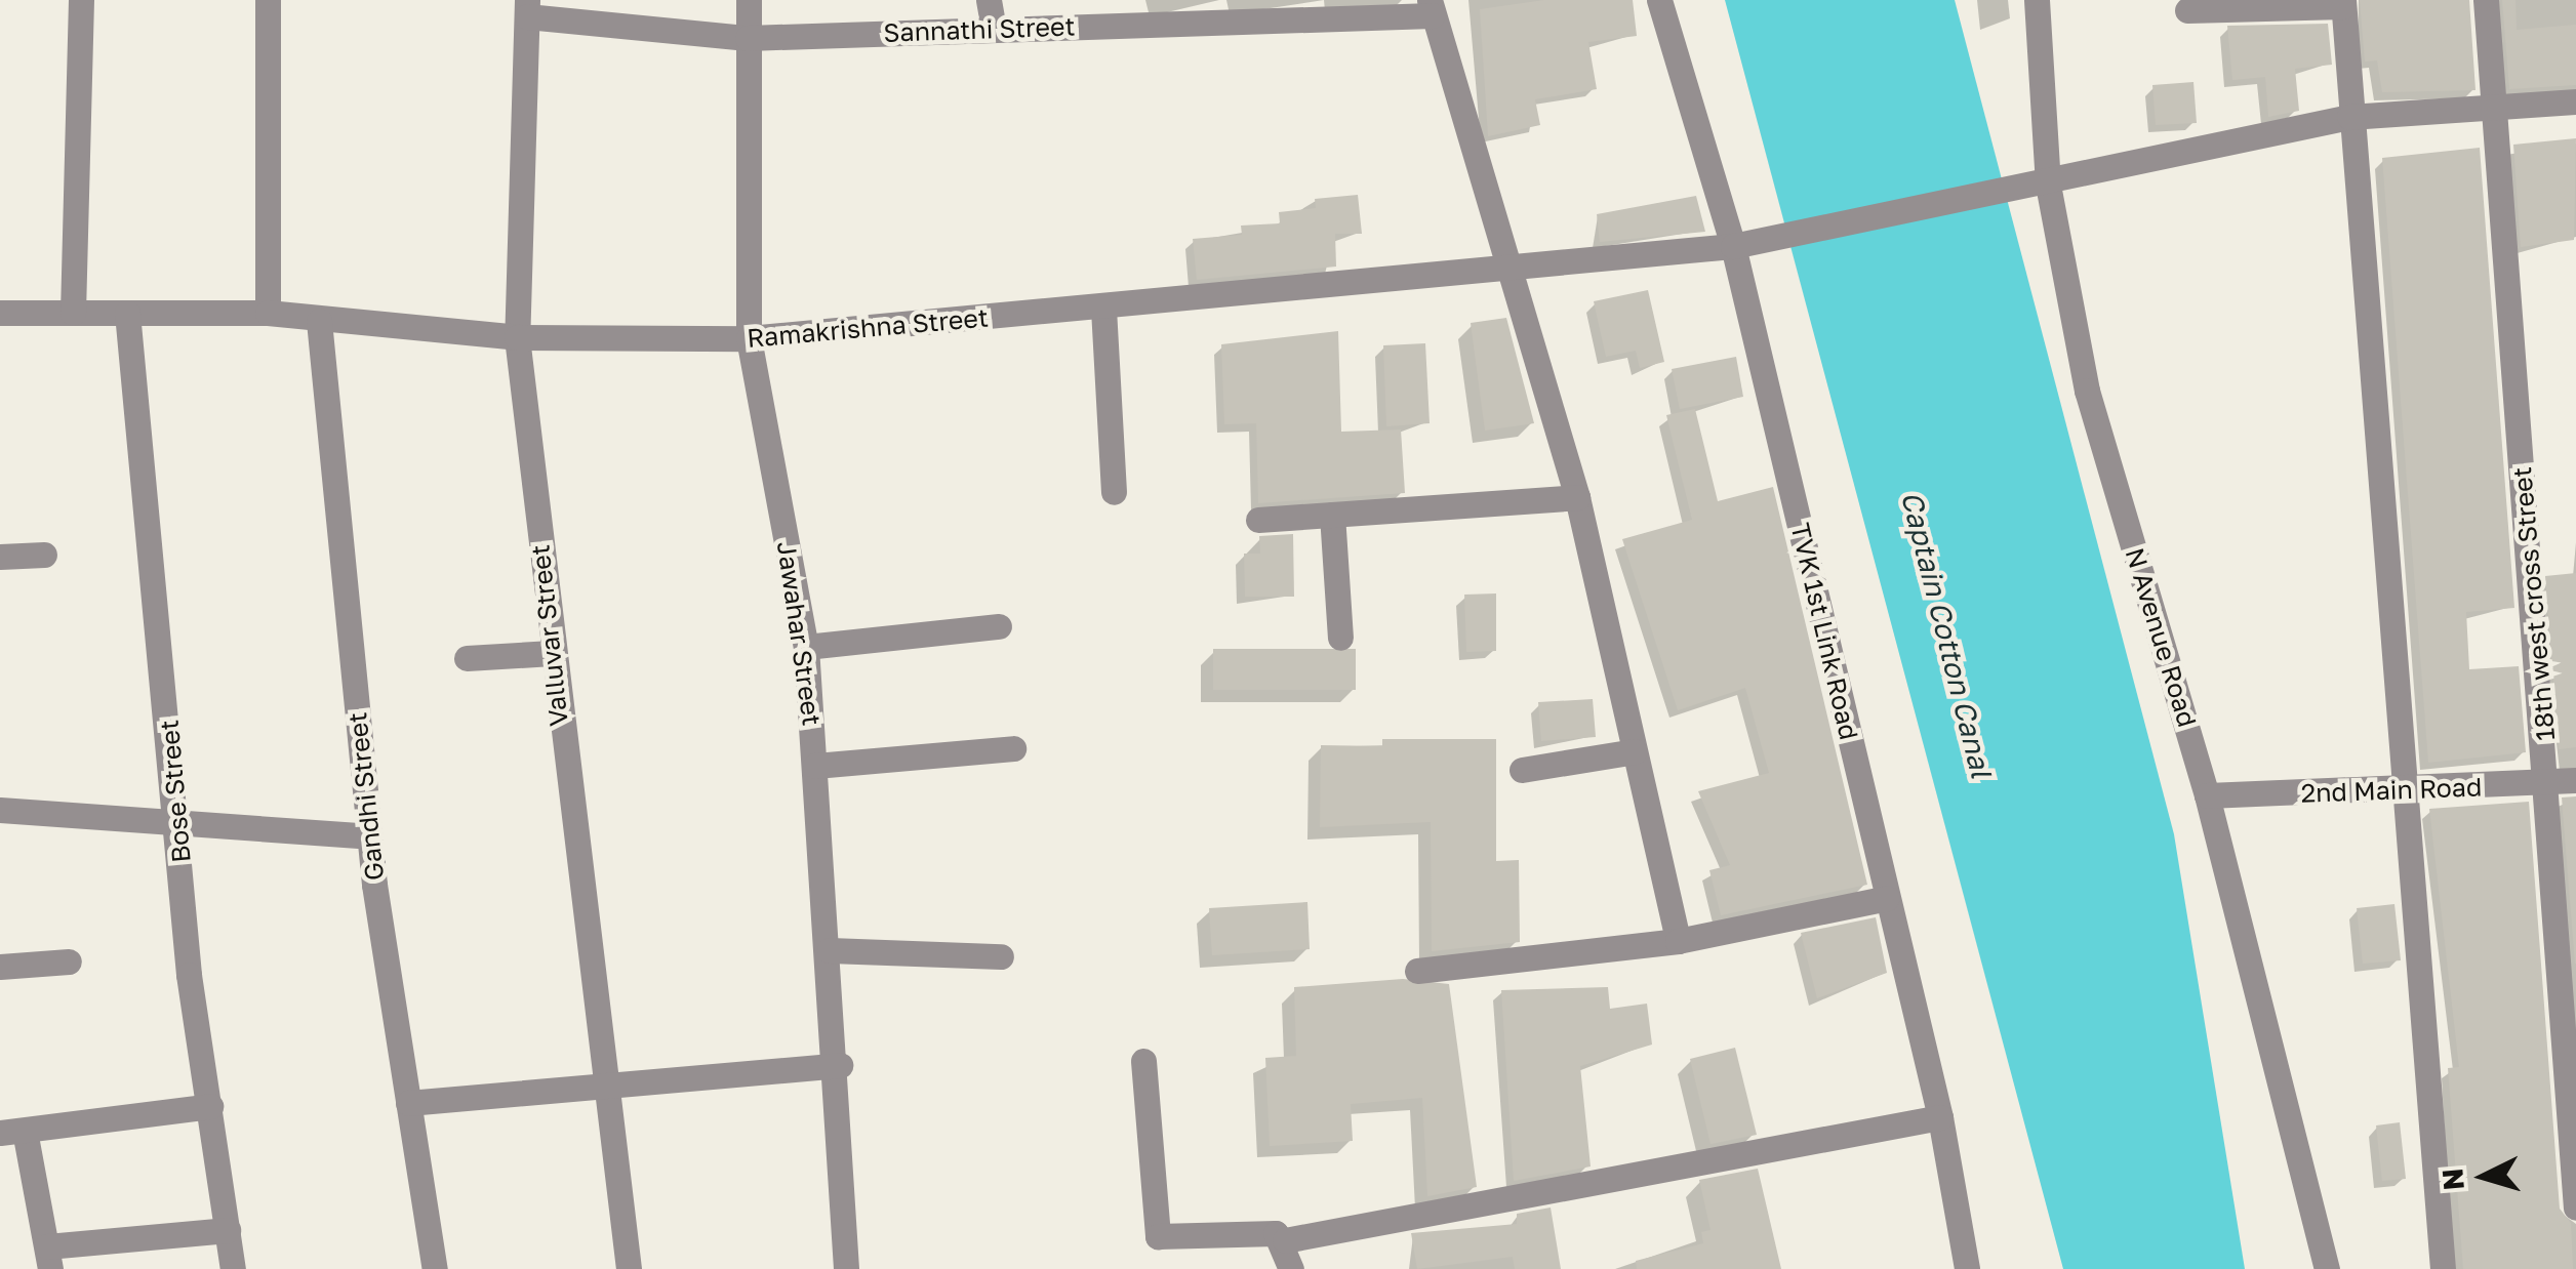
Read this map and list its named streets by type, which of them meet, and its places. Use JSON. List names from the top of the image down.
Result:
{
  "streets": {
    "street": [
      "Sannathi Street",
      "Ramakrishna Street",
      "18th west cross Street",
      "TVK 1st Link Road",
      "Jawahar Street",
      "Valluvar Street",
      "N Avenue Road",
      "2nd Main Road",
      "Bose Street",
      "Gandhi Street"
    ]
  },
  "crossings": [
    ["Sannathi Street", "Jawahar Street"],
    ["Sannathi Street", "Valluvar Street"],
    ["Ramakrishna Street", "18th west cross Street"],
    ["Ramakrishna Street", "TVK 1st Link Road"],
    ["Ramakrishna Street", "Jawahar Street"],
    ["Ramakrishna Street", "Valluvar Street"],
    ["Ramakrishna Street", "N Avenue Road"],
    ["Ramakrishna Street", "Bose Street"],
    ["Ramakrishna Street", "Gandhi Street"],
    ["18th west cross Street", "2nd Main Road"],
    ["N Avenue Road", "2nd Main Road"]
  ],
  "water": ["Captain Cotton Canal"],
  "north": "left"
}
